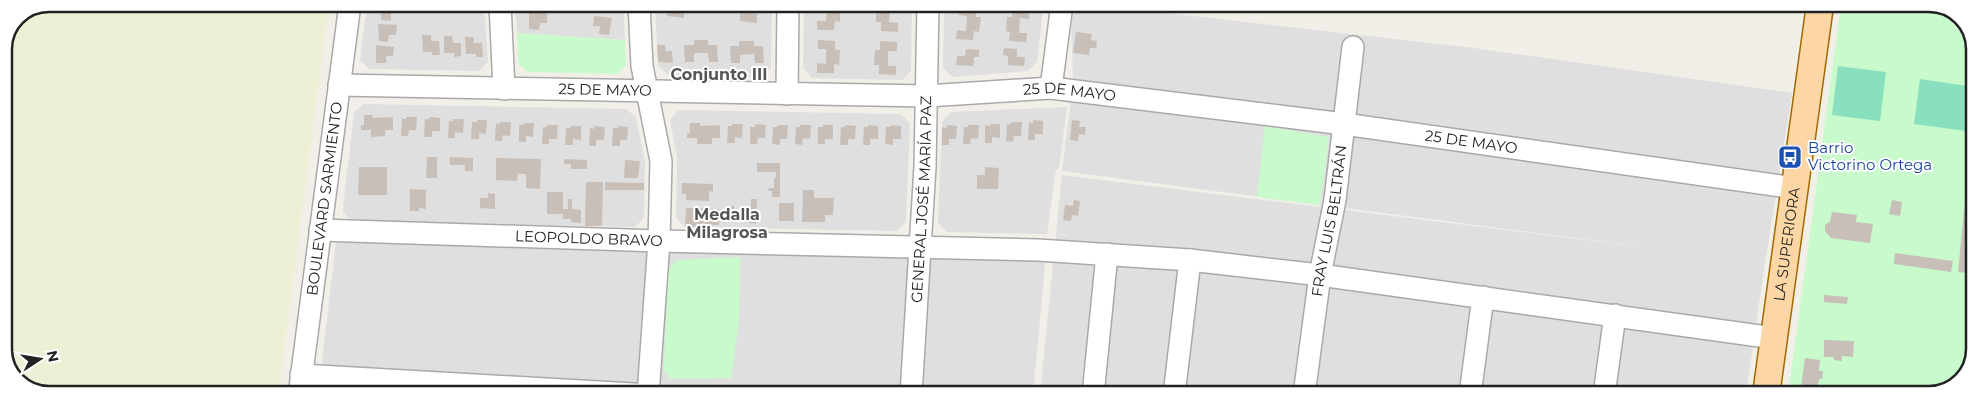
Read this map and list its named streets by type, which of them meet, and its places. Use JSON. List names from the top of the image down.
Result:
{
  "streets": {
    "main road": ["LA SUPERIORA"],
    "street": [
      "25 DE MAYO",
      "BOULEVARD SARMIENTO",
      "GENERAL JOSÉ MARÍA PAZ",
      "FRAY LUIS BELTRÁN",
      "LEOPOLDO BRAVO"
    ]
  },
  "crossings": [
    ["25 DE MAYO", "BOULEVARD SARMIENTO"],
    ["25 DE MAYO", "GENERAL JOSÉ MARÍA PAZ"],
    ["25 DE MAYO", "FRAY LUIS BELTRÁN"],
    ["25 DE MAYO", "LA SUPERIORA"],
    ["BOULEVARD SARMIENTO", "LEOPOLDO BRAVO"],
    ["GENERAL JOSÉ MARÍA PAZ", "LEOPOLDO BRAVO"],
    ["FRAY LUIS BELTRÁN", "LEOPOLDO BRAVO"],
    ["LEOPOLDO BRAVO", "LA SUPERIORA"]
  ],
  "districts": ["Conjunto III", "Medalla Milagrosa"],
  "places": {
    "bus stop": ["Barrio Victorino Ortega"]
  },
  "north": "right"
}
